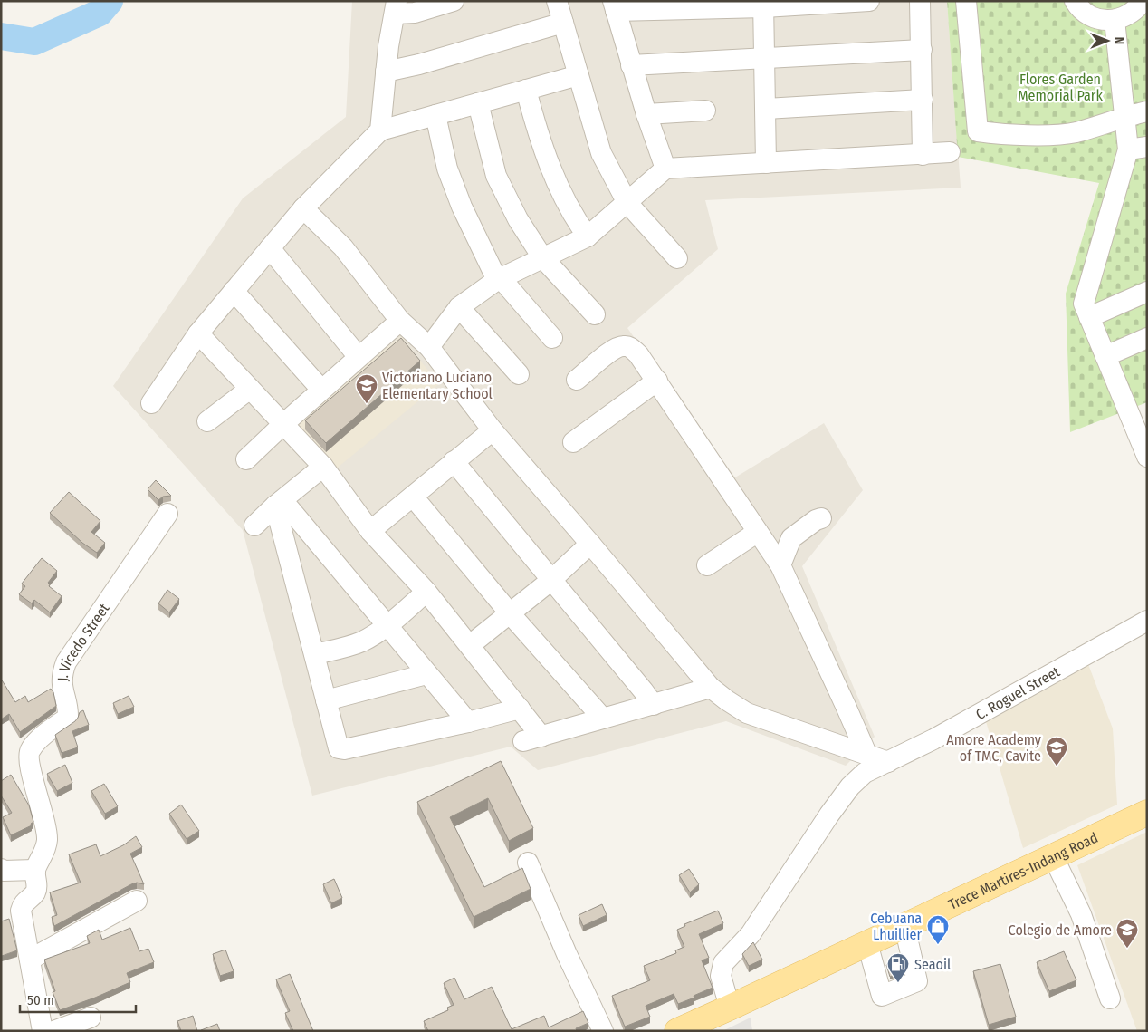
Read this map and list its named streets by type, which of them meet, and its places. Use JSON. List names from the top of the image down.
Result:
{
  "streets": {
    "main road": ["Trece Martires-Indang Road"],
    "street": ["J. Vicedo Street", "C. Roguel Street"]
  },
  "crossings": [
    ["C. Roguel Street", "Trece Martires-Indang Road"]
  ],
  "parks": ["Flores Garden Memorial Park"],
  "places": {
    "school or university": ["Victoriano Luciano Elementary School", "Amore Academy of TMC, Cavite", "Colegio de Amore"],
    "shop": ["Cebuana Lhuillier"],
    "fuel station": ["Seaoil"]
  },
  "scale_bar": "50 m",
  "north": "right"
}
